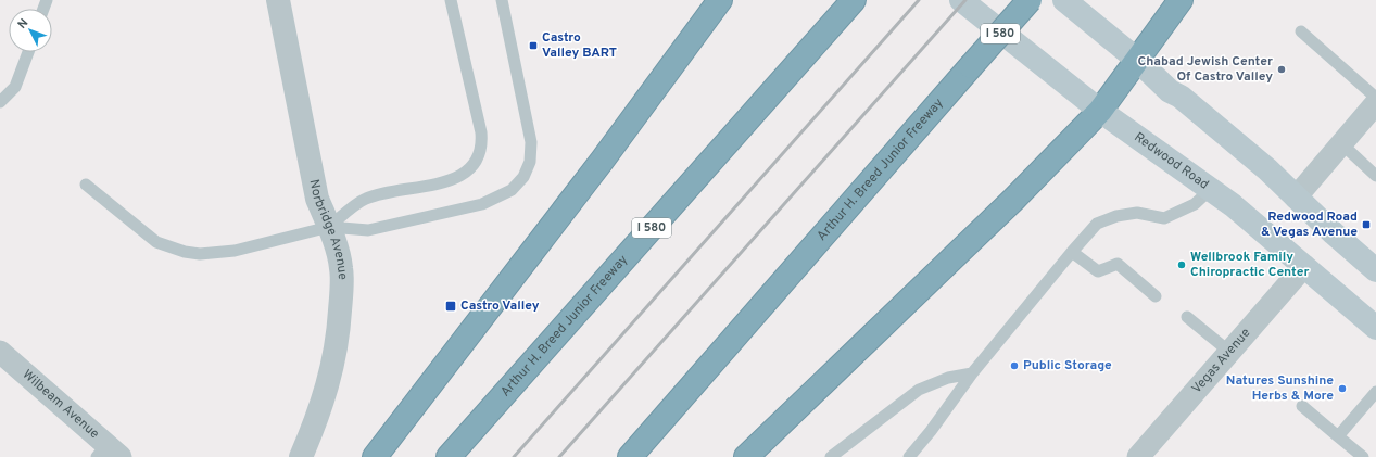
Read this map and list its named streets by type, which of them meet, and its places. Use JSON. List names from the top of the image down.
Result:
{
  "streets": {
    "highway": ["I 580", "Arthur H. Breed Junior Freeway"],
    "main road": ["Redwood Road"],
    "street": ["Norbridge Avenue", "Vegas Avenue", "Wilbeam Avenue"]
  },
  "crossings": [
    ["Redwood Road", "Vegas Avenue"]
  ],
  "places": {
    "transit": ["Castro Valley BART", "Redwood Road & Vegas Avenue", "Castro Valley"],
    "other": [
      "Chabad Jewish Center Of Castro Valley",
      "Wellbrook Family Chiropractic Center",
      "Public Storage",
      "Natures Sunshine Herbs & More"
    ]
  },
  "north": "top left"
}
